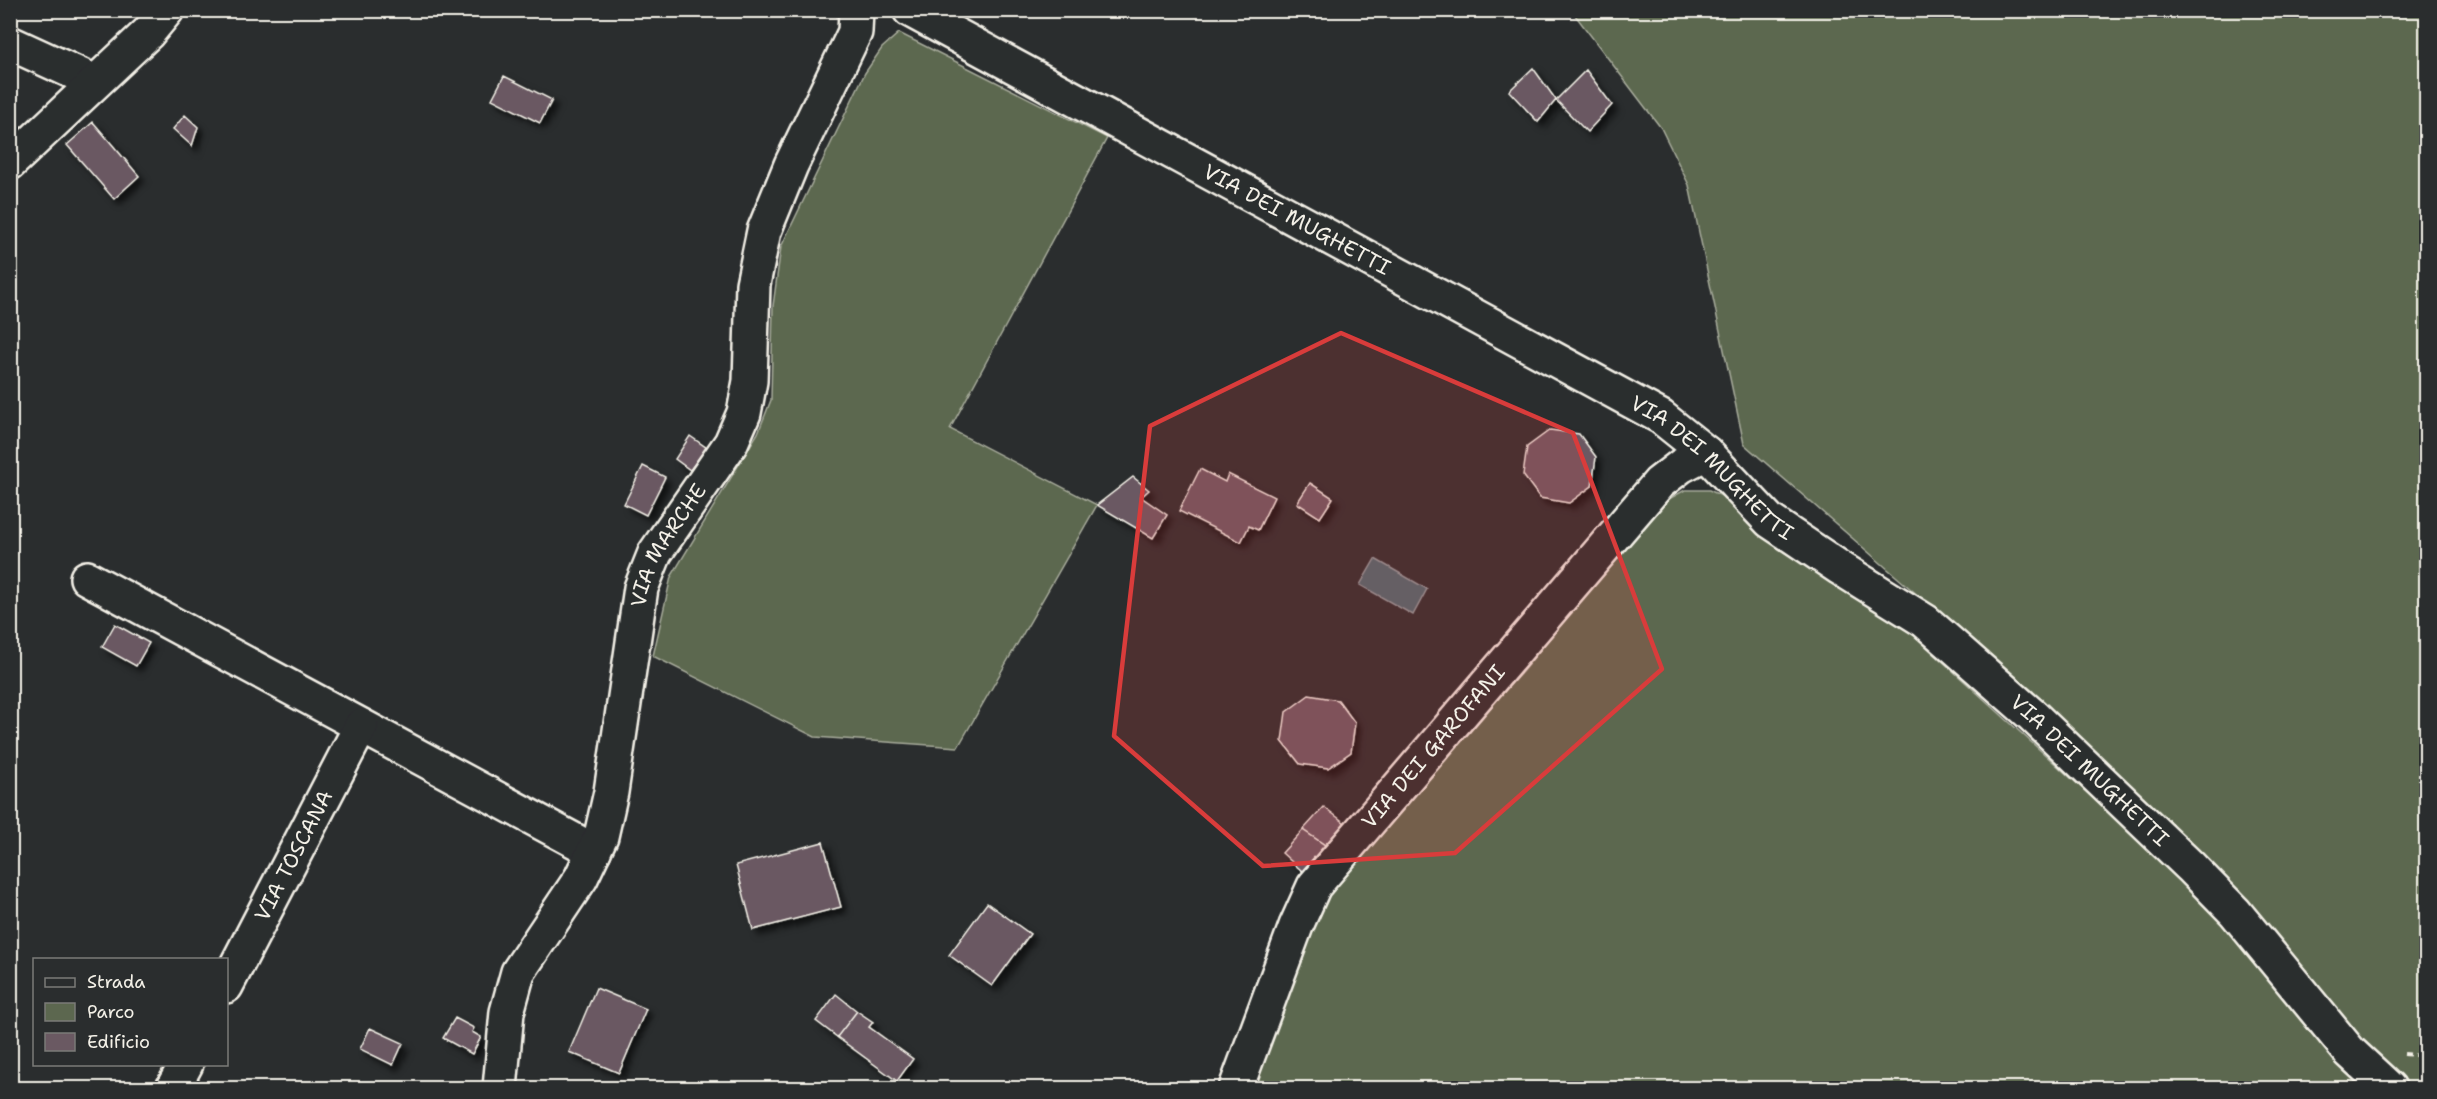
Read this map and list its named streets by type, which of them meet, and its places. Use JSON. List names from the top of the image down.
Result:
{
  "streets": {
    "street": [
      "VIA DEI MUGHETTI",
      "VIA MARCHE",
      "VIA DEI GAROFANI",
      "VIA TOSCANA"
    ]
  },
  "crossings": [
    ["VIA DEI MUGHETTI", "VIA DEI GAROFANI"]
  ],
  "legend": ["Strada", "Parco", "Edificio"]
}
